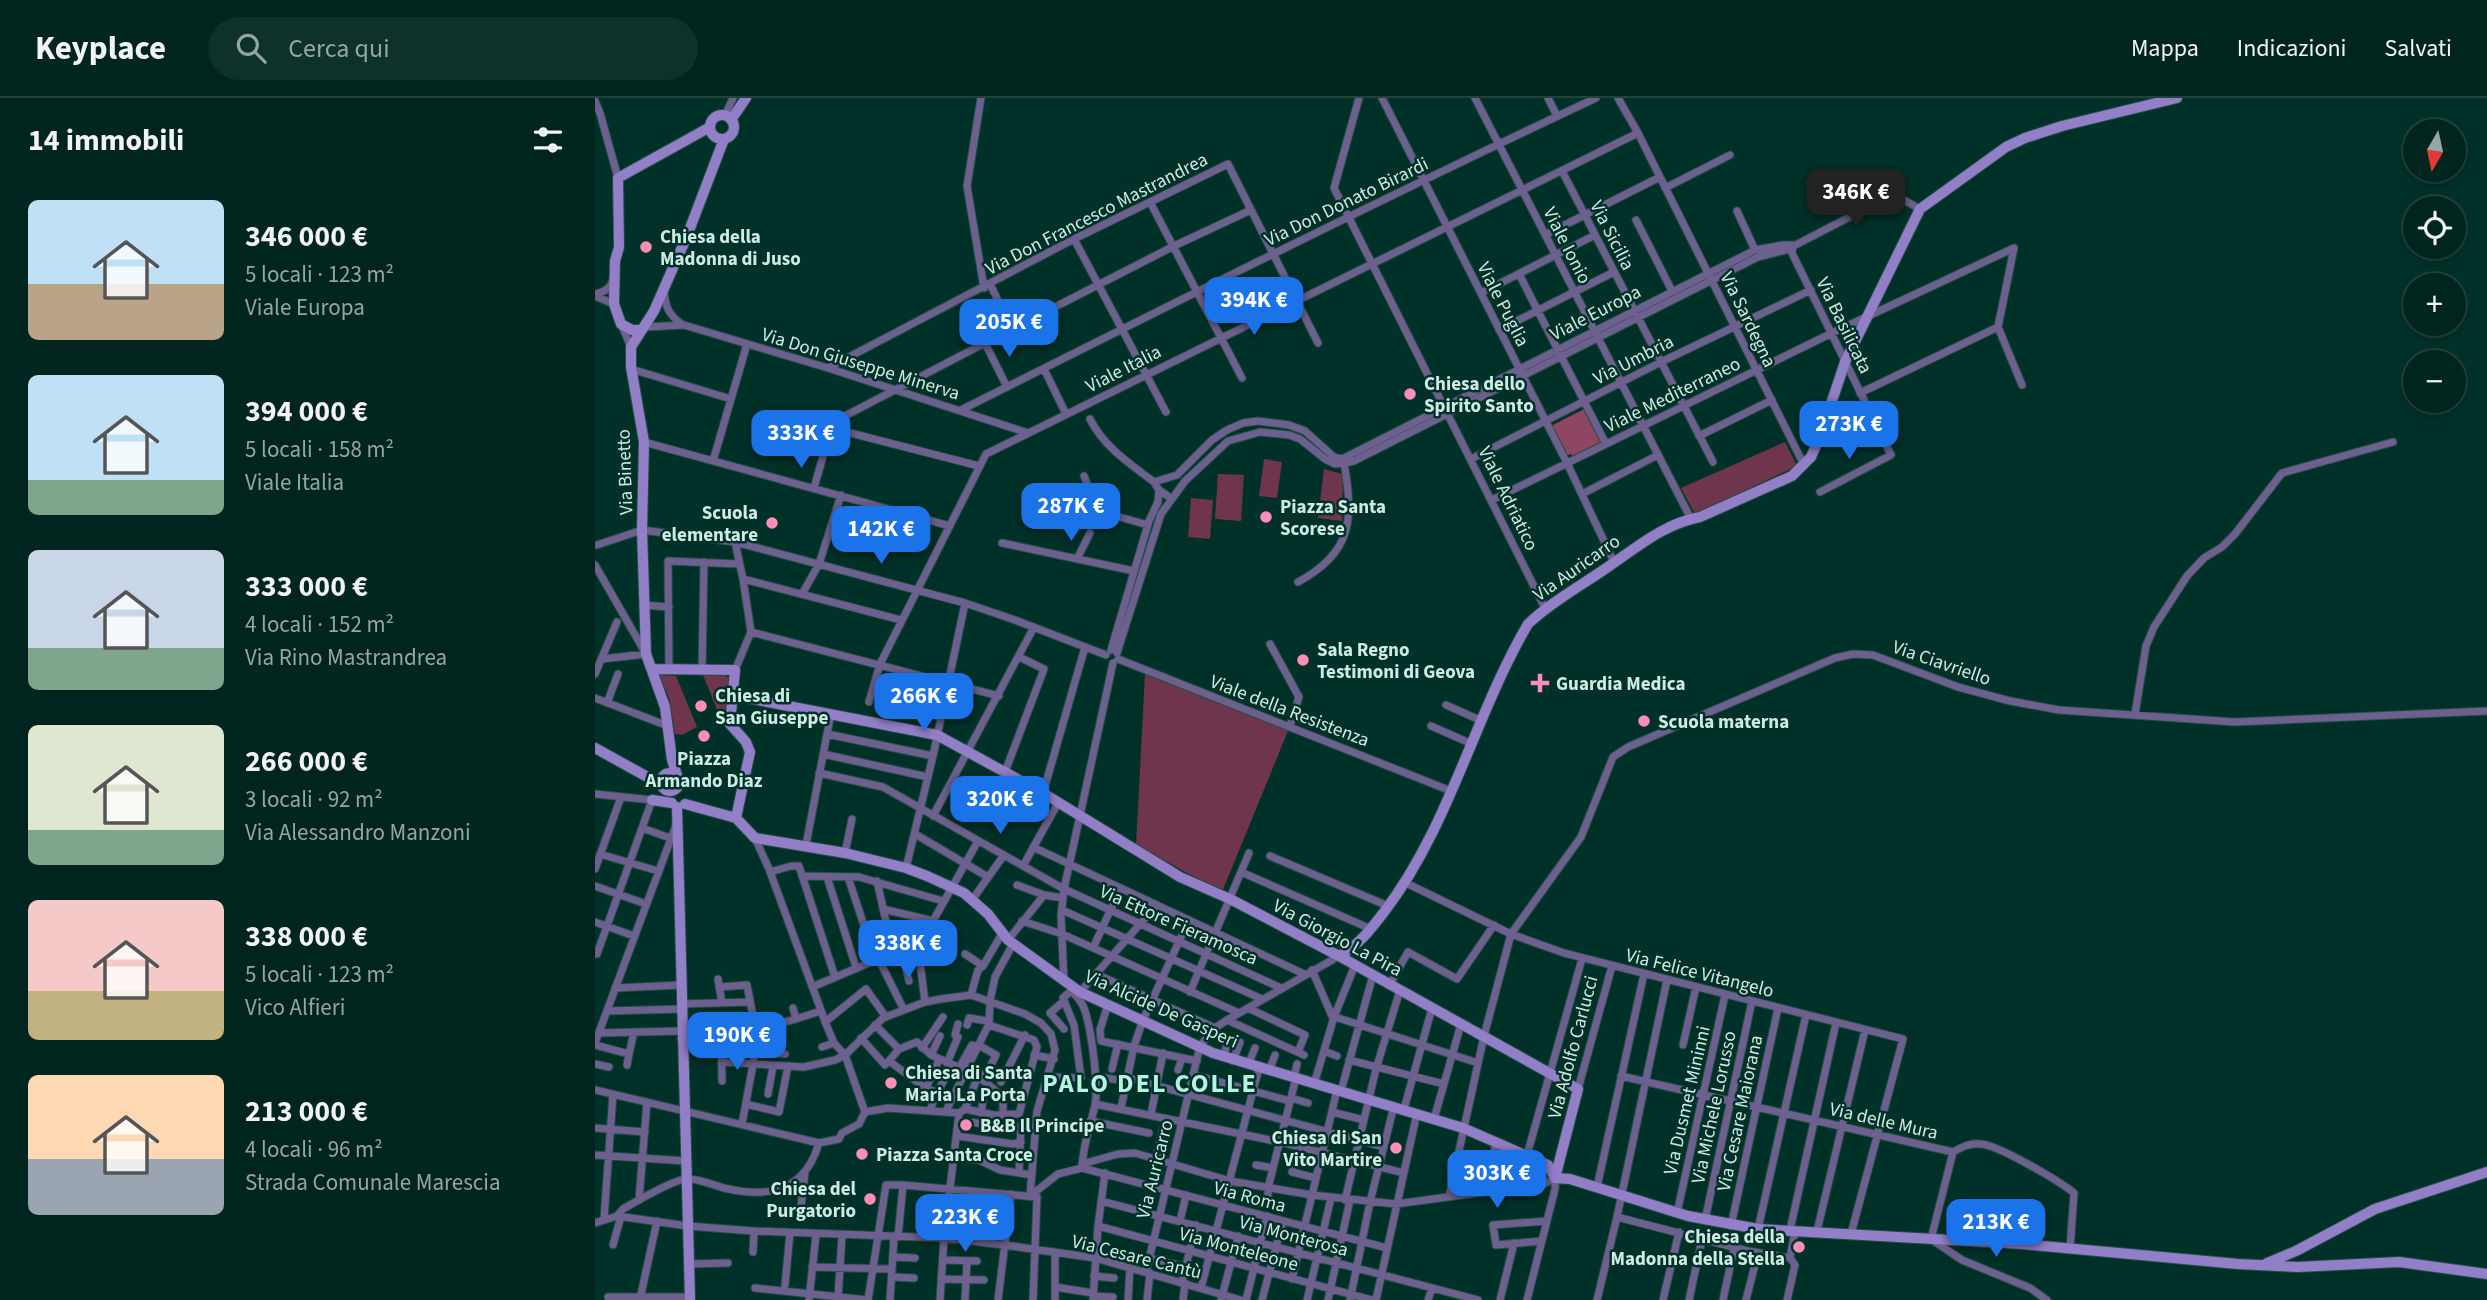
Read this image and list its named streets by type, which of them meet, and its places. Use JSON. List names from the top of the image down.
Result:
{
  "streets": {
    "street": [
      "Via Don Donato Birardi",
      "Via Don Francesco Mastrandrea",
      "Via Sicilia",
      "Viale Ionio",
      "Viale Puglia",
      "Viale Europa",
      "Via Sardegna",
      "Via Basilicata",
      "Via Umbria",
      "Via Don Giuseppe Minerva",
      "Viale Italia",
      "Viale Mediterraneo",
      "Via Binetto",
      "Viale Adriatico",
      "Via Auricarro",
      "Via Ciavriello",
      "Viale della Resistenza",
      "Via Ettore Fieramosca",
      "Via Giorgio La Pira",
      "Via Felice Vitangelo",
      "Via Alcide De Gasperi",
      "Via Adolfo Carlucci",
      "Via Dusmet Mininni",
      "Via Michele Lorusso",
      "Via Cesare Maiorana",
      "Via delle Mura",
      "Via Roma",
      "Via Monterosa",
      "Via Monteleone",
      "Via Cesare Cantù"
    ]
  },
  "crossings": [
    ["Via Don Donato Birardi", "Viale Ionio"],
    ["Via Don Donato Birardi", "Viale Puglia"],
    ["Via Don Donato Birardi", "Via Don Giuseppe Minerva"],
    ["Via Don Donato Birardi", "Viale Adriatico"],
    ["Via Don Francesco Mastrandrea", "Via Don Giuseppe Minerva"],
    ["Via Sicilia", "Viale Europa"],
    ["Via Sicilia", "Via Umbria"],
    ["Via Sicilia", "Viale Italia"],
    ["Via Sicilia", "Viale Mediterraneo"],
    ["Viale Ionio", "Viale Europa"],
    ["Viale Ionio", "Via Umbria"],
    ["Viale Ionio", "Viale Italia"],
    ["Viale Ionio", "Viale Mediterraneo"],
    ["Viale Ionio", "Via Auricarro"],
    ["Viale Puglia", "Viale Europa"],
    ["Viale Puglia", "Via Umbria"],
    ["Viale Puglia", "Viale Italia"],
    ["Viale Puglia", "Viale Mediterraneo"],
    ["Viale Puglia", "Via Auricarro"],
    ["Viale Europa", "Via Sardegna"],
    ["Viale Europa", "Via Basilicata"],
    ["Viale Europa", "Viale Adriatico"],
    ["Viale Europa", "Via Auricarro"],
    ["Via Sardegna", "Via Umbria"],
    ["Via Sardegna", "Viale Italia"],
    ["Via Sardegna", "Viale Mediterraneo"],
    ["Via Sardegna", "Via Auricarro"],
    ["Via Basilicata", "Via Umbria"],
    ["Via Basilicata", "Viale Mediterraneo"],
    ["Via Basilicata", "Via Auricarro"],
    ["Via Umbria", "Viale Adriatico"],
    ["Via Don Giuseppe Minerva", "Viale Italia"],
    ["Via Don Giuseppe Minerva", "Via Binetto"],
    ["Viale Italia", "Viale Adriatico"],
    ["Viale Italia", "Viale della Resistenza"],
    ["Viale Mediterraneo", "Viale Adriatico"],
    ["Viale Mediterraneo", "Via Auricarro"],
    ["Via Binetto", "Viale della Resistenza"],
    ["Viale Adriatico", "Via Auricarro"],
    ["Via Auricarro", "Viale della Resistenza"],
    ["Via Auricarro", "Via Ettore Fieramosca"],
    ["Via Auricarro", "Via Giorgio La Pira"],
    ["Via Auricarro", "Via Alcide De Gasperi"],
    ["Via Auricarro", "Via Roma"],
    ["Via Auricarro", "Via Monterosa"],
    ["Via Auricarro", "Via Monteleone"],
    ["Via Auricarro", "Via Cesare Cantù"],
    ["Via Ciavriello", "Via Felice Vitangelo"],
    ["Via Giorgio La Pira", "Via Adolfo Carlucci"],
    ["Via Felice Vitangelo", "Via Adolfo Carlucci"],
    ["Via Felice Vitangelo", "Via Dusmet Mininni"],
    ["Via Felice Vitangelo", "Via Michele Lorusso"],
    ["Via Felice Vitangelo", "Via Cesare Maiorana"],
    ["Via Felice Vitangelo", "Via delle Mura"],
    ["Via Alcide De Gasperi", "Via Adolfo Carlucci"],
    ["Via Dusmet Mininni", "Via delle Mura"],
    ["Via Michele Lorusso", "Via delle Mura"],
    ["Via Cesare Maiorana", "Via delle Mura"]
  ],
  "districts": ["PALO DEL COLLE"],
  "places": {
    "other": [
      "Chiesa della Madonna di Juso",
      "Chiesa dello Spirito Santo",
      "Piazza Santa Scorese",
      "Scuola elementare",
      "Sala Regno Testimoni di Geova",
      "Chiesa di San Giuseppe",
      "Scuola materna",
      "Piazza Armando Diaz",
      "Chiesa di Santa Maria La Porta",
      "B&B Il Principe",
      "Chiesa di San Vito Martire",
      "Piazza Santa Croce",
      "Chiesa del Purgatorio",
      "Chiesa della Madonna della Stella"
    ],
    "health": ["Guardia Medica"]
  },
  "north": "bottom",
  "page": {
    "header": "Keyplace",
    "search": "Cerca qui",
    "nav": ["Mappa", "Indicazioni", "Salvati"],
    "heading": "14 immobili",
    "map_buttons": ["+", "−"],
    "price": [
      "346K €",
      "394K €",
      "205K €",
      "273K €",
      "333K €",
      "287K €",
      "142K €",
      "266K €",
      "320K €",
      "338K €",
      "190K €",
      "303K €",
      "223K €",
      "213K €"
    ],
    "list": [
      {
        "name": "346 000 €",
        "note": "5 locali · 123 m² · Viale Europa"
      },
      {
        "name": "394 000 €",
        "note": "5 locali · 158 m² · Viale Italia"
      },
      {
        "name": "333 000 €",
        "note": "4 locali · 152 m² · Via Rino Mastrandrea"
      },
      {
        "name": "266 000 €",
        "note": "3 locali · 92 m² · Via Alessandro Manzoni"
      },
      {
        "name": "338 000 €",
        "note": "5 locali · 123 m² · Vico Alfieri"
      },
      {
        "name": "213 000 €",
        "note": "4 locali · 96 m² · Strada Comunale Marescia"
      }
    ]
  }
}
